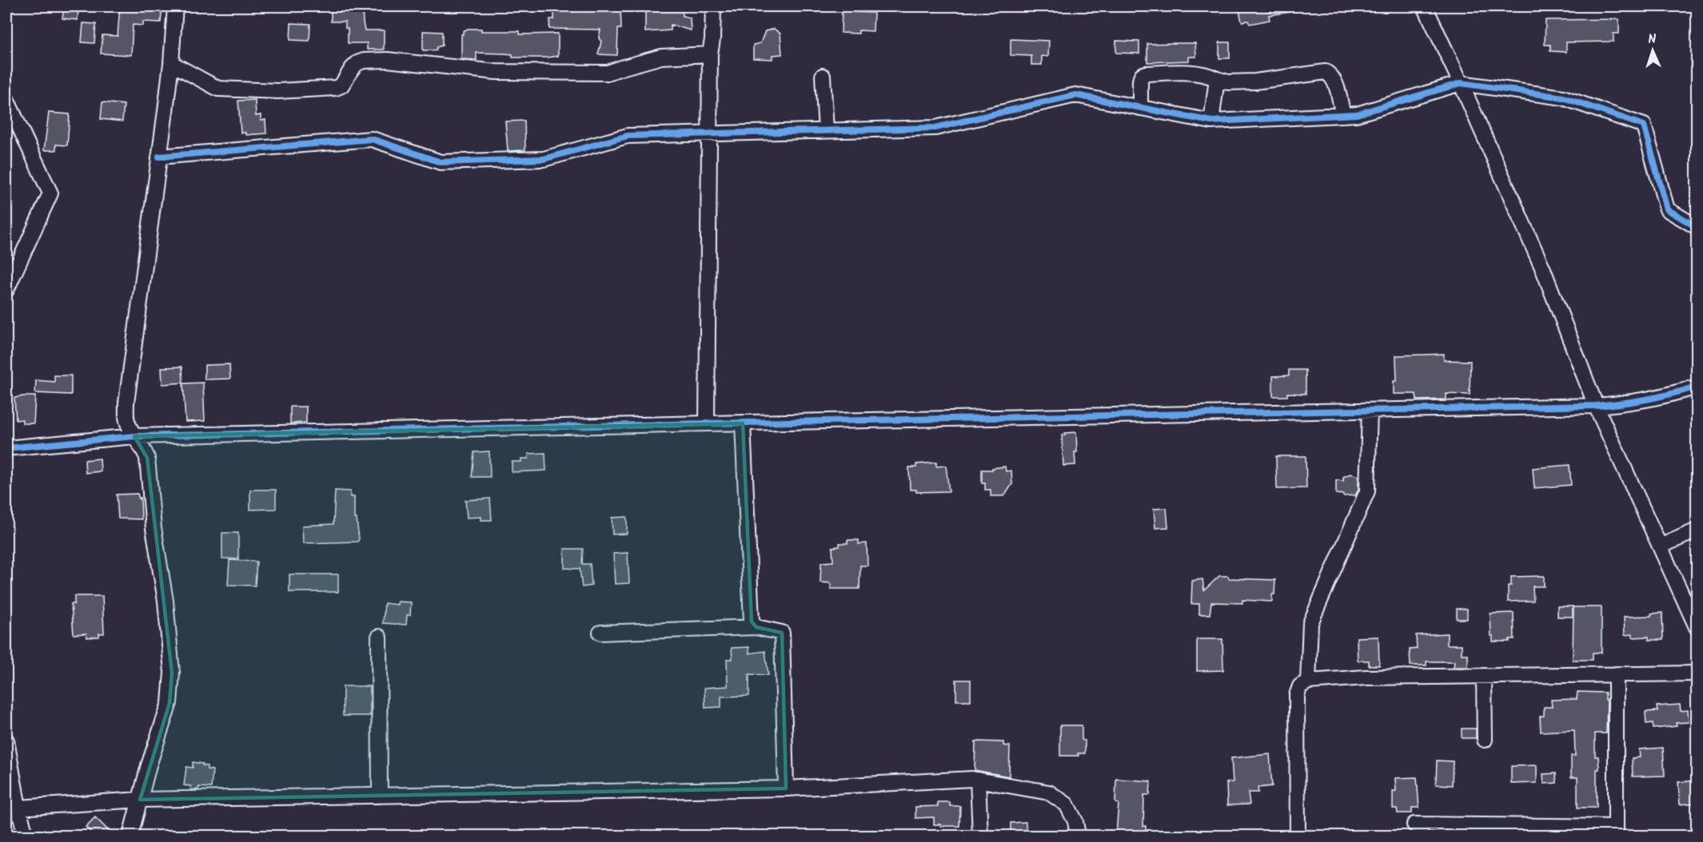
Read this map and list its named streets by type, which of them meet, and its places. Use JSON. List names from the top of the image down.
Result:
{
  "north": "top"
}
